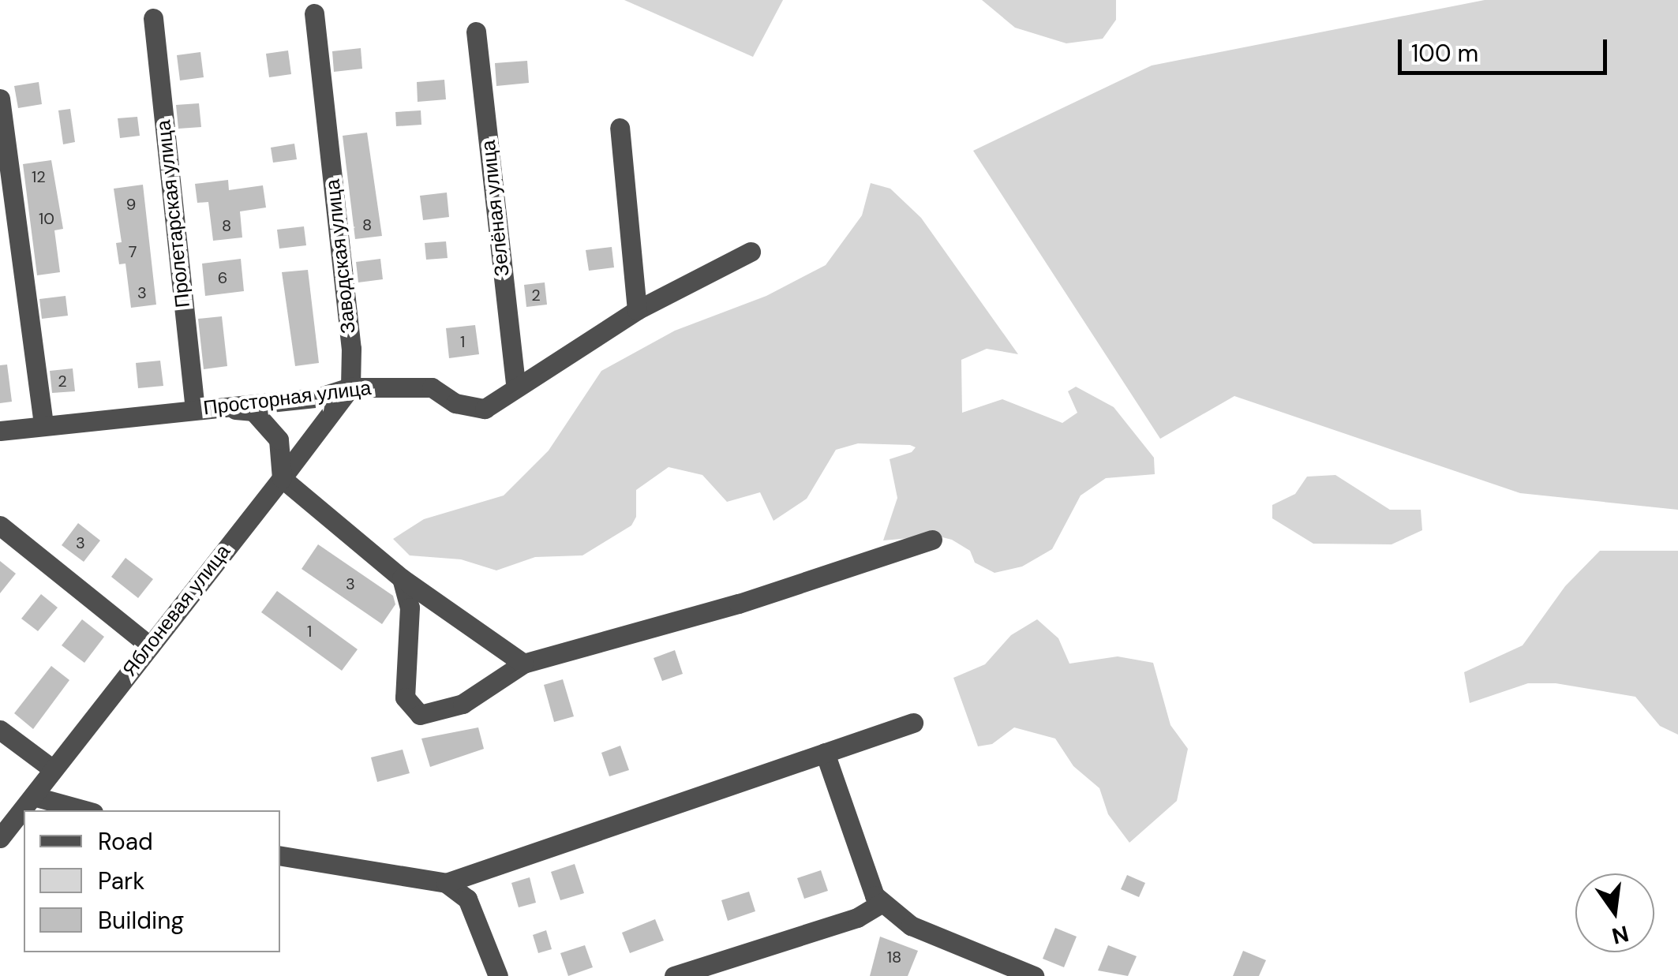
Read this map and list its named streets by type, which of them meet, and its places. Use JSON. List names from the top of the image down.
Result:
{
  "streets": {
    "street": [
      "Зелёная улица",
      "Пролетарская улица",
      "Заводская улица",
      "Просторная улица",
      "Яблоневая улица"
    ]
  },
  "crossings": [
    ["Зелёная улица", "Просторная улица"],
    ["Пролетарская улица", "Просторная улица"],
    ["Заводская улица", "Просторная улица"]
  ],
  "house_numbers": [
    "12",
    "9",
    "10",
    "8",
    "8",
    "7",
    "6",
    "3",
    "2",
    "1",
    "2",
    "3",
    "3",
    "1",
    "18"
  ],
  "legend": ["Road", "Park", "Building"],
  "scale_bar": "100 m",
  "north": "bottom"
}
